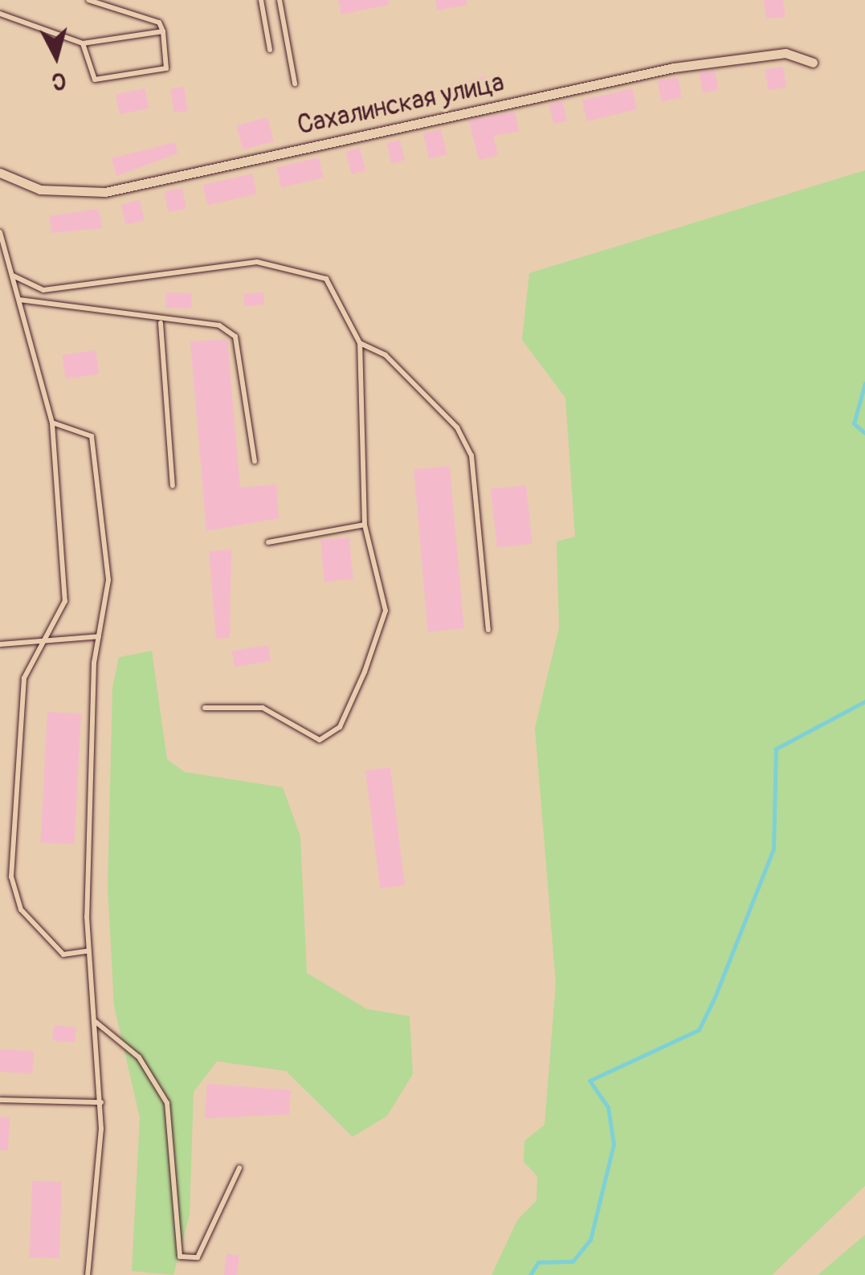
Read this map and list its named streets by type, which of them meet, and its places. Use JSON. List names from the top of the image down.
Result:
{
  "streets": {
    "street": ["Сахалинская улица"]
  },
  "north": "bottom"
}
